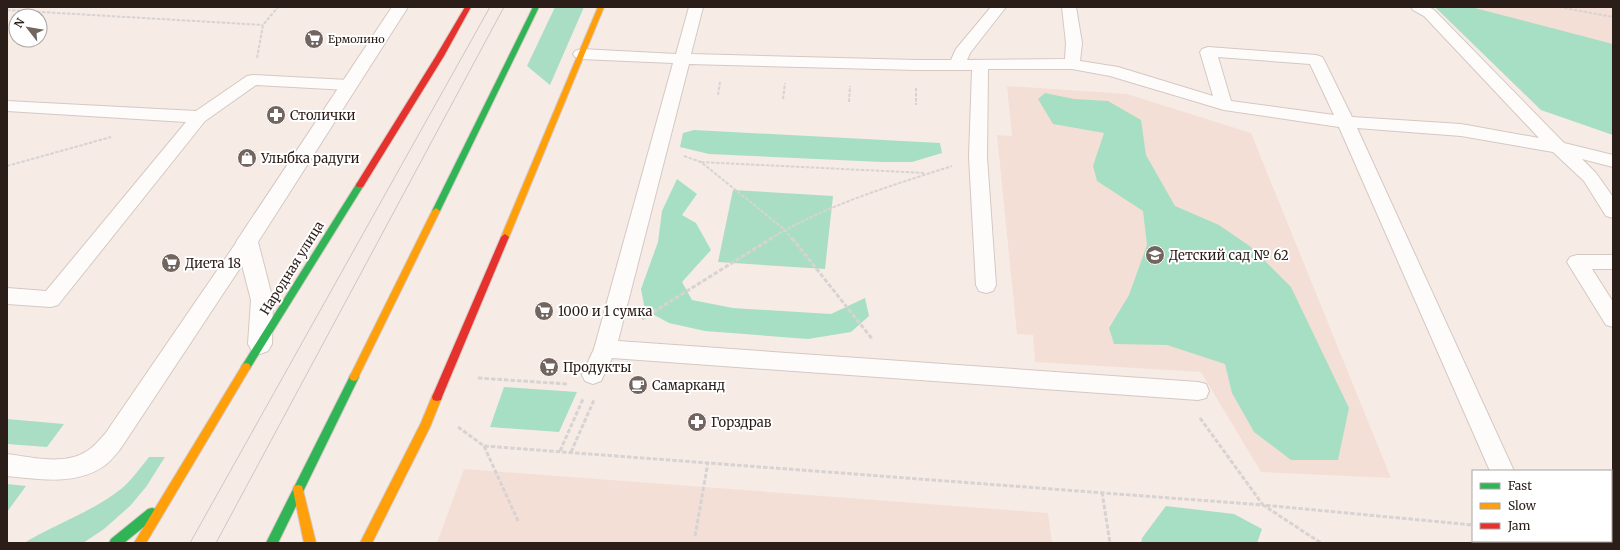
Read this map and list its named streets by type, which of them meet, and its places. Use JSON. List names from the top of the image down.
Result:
{
  "streets": {
    "main road": ["Народная улица"]
  },
  "places": {
    "supermarket": [
      "Ермолино",
      "Диета 18",
      "1000 и 1 сумка",
      "Продукты"
    ],
    "pharmacy": ["Столички", "Горздрав"],
    "shop": ["Улыбка радуги"],
    "school or university": ["Детский сад № 62"],
    "cafe": ["Самарканд"]
  },
  "legend": ["Fast", "Slow", "Jam"],
  "north": "top left"
}
